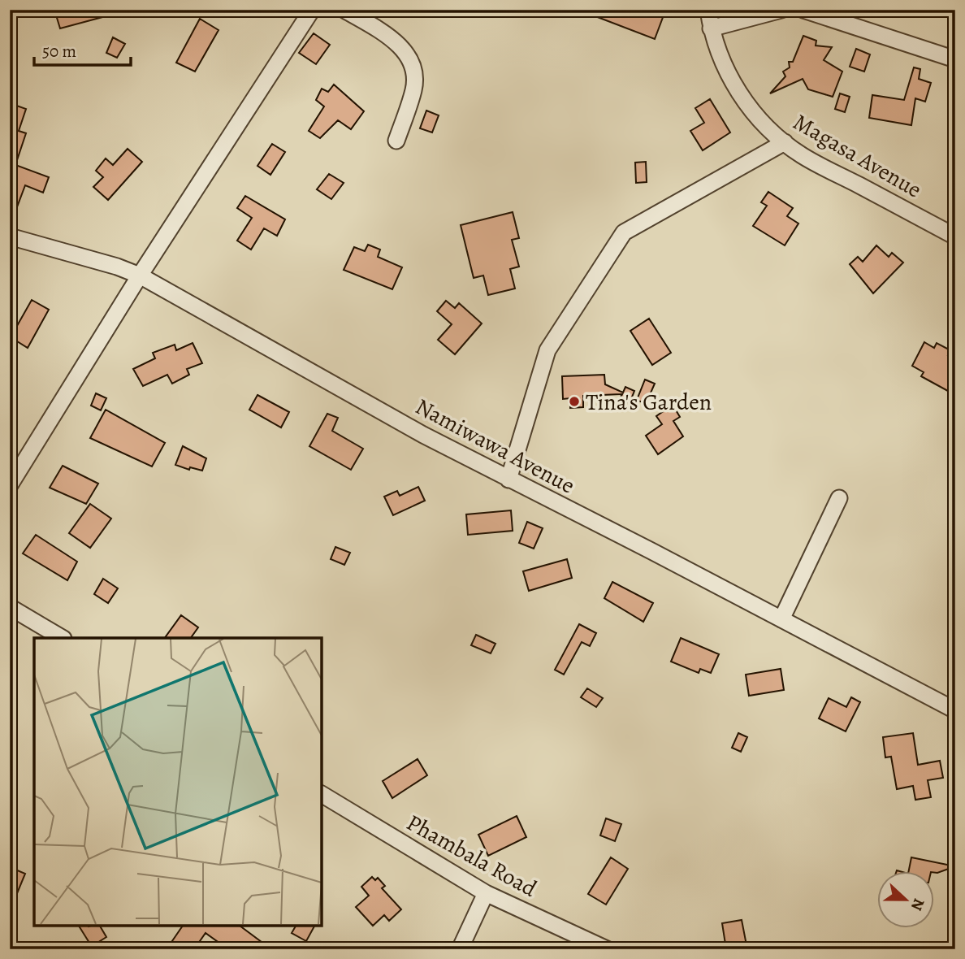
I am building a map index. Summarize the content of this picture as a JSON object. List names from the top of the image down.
{
  "streets": {
    "street": ["Magasa Avenue", "Namiwawa Avenue", "Phambala Road"]
  },
  "places": ["Tina's Garden"],
  "scale_bar": "50 m",
  "north": "right"
}
